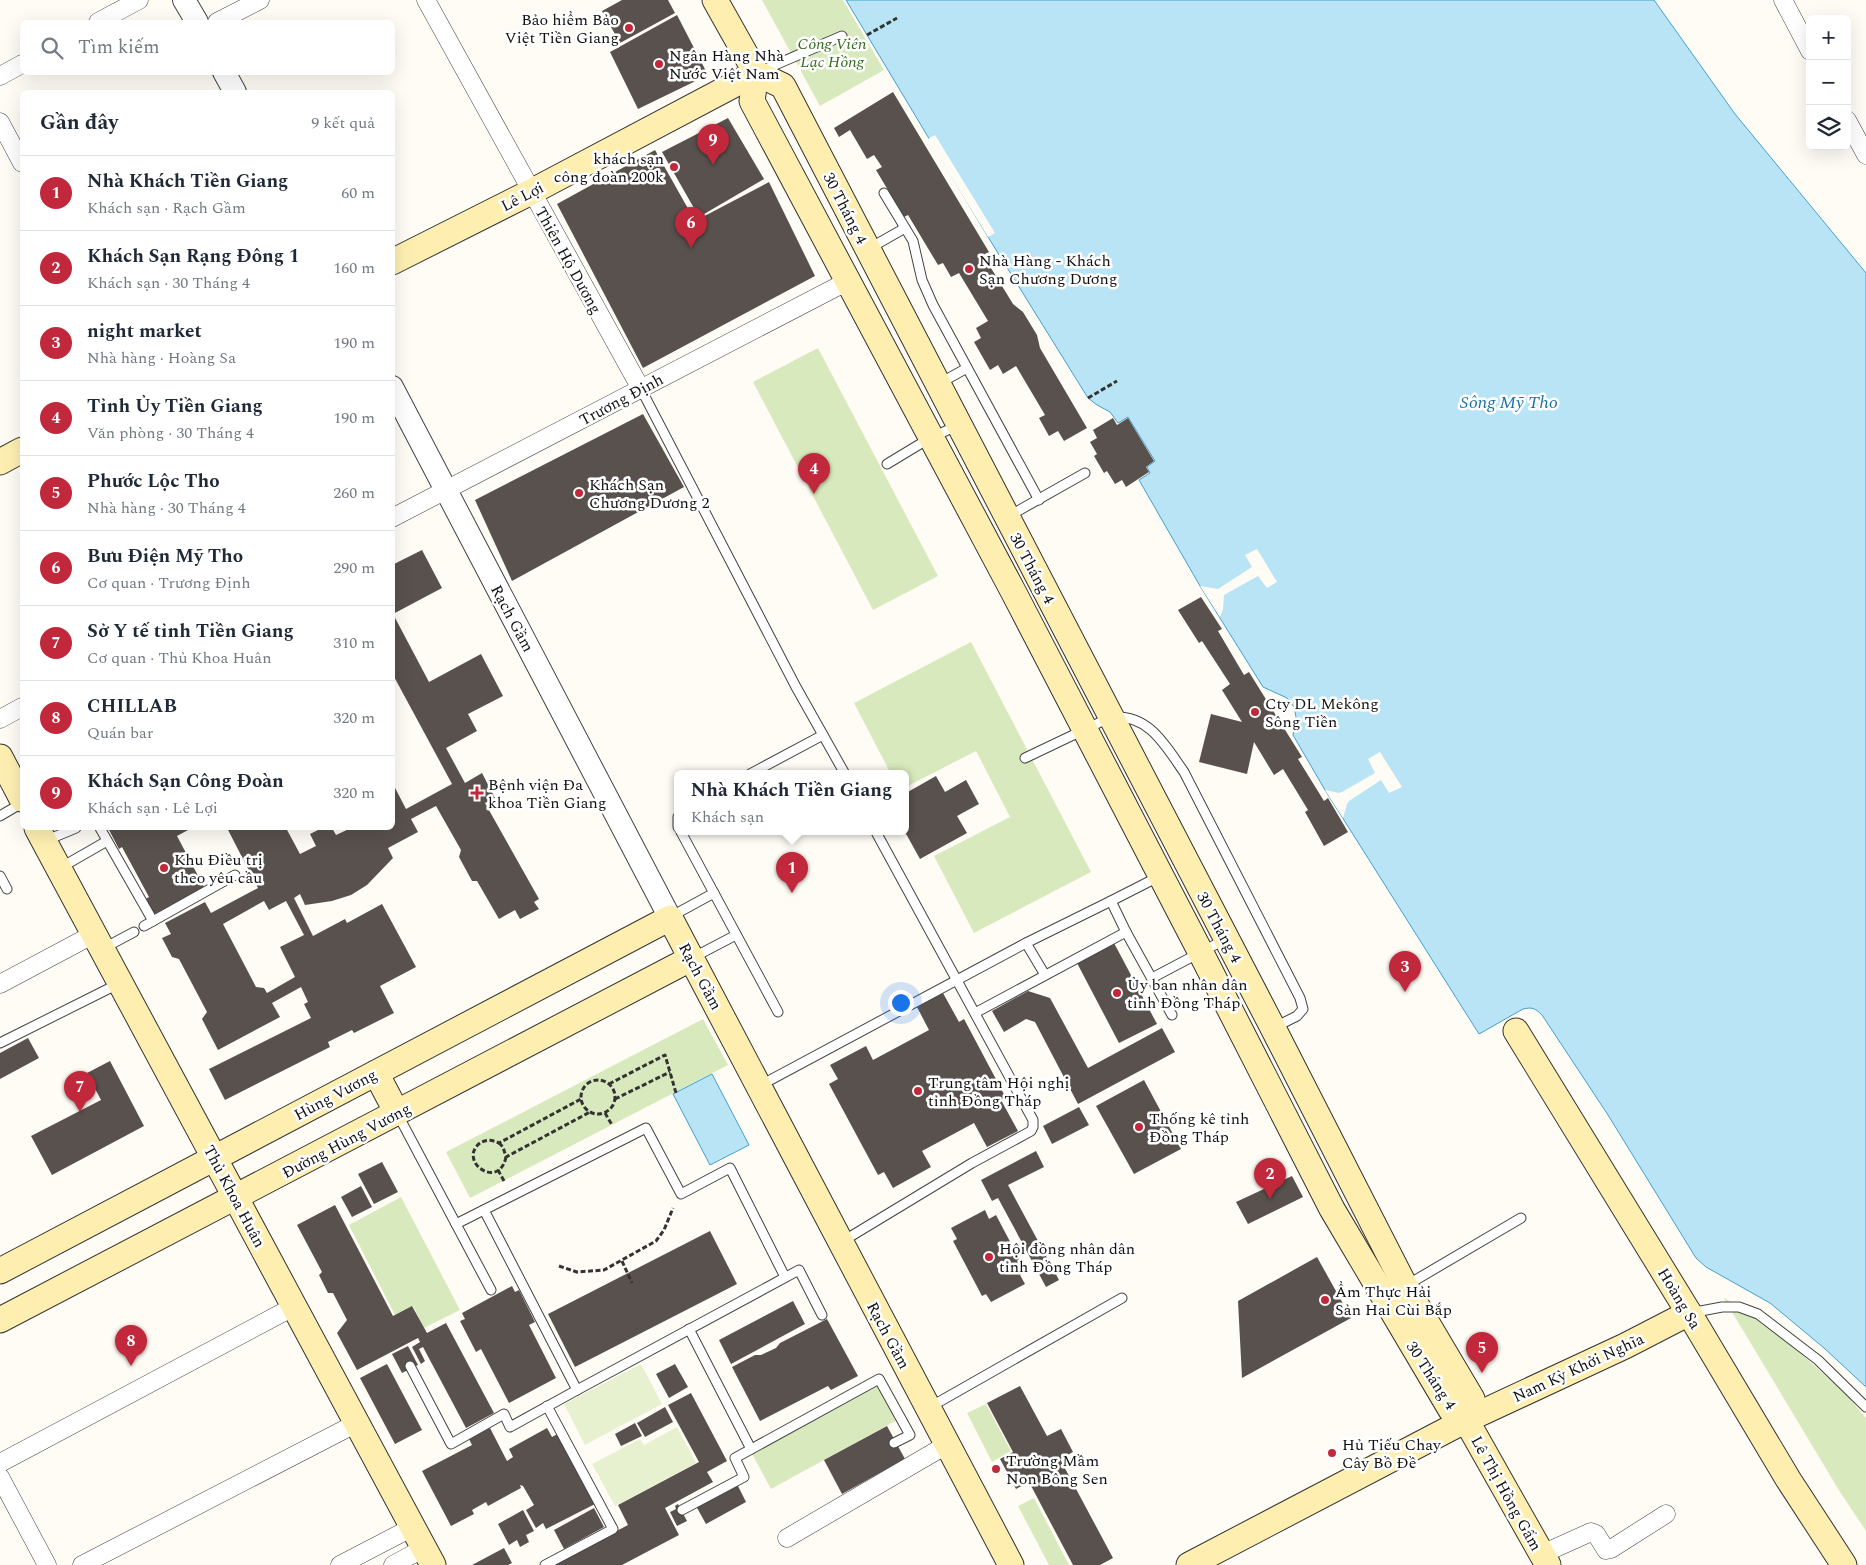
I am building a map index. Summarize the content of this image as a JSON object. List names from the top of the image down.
{
  "streets": {
    "main road": [
      "Lê Lợi",
      "30 Tháng 4",
      "Rạch Gầm",
      "Hùng Vương",
      "Đường Hùng Vương",
      "Thủ Khoa Huân",
      "Hoàng Sa",
      "Nam Kỳ Khởi Nghĩa",
      "Lê Thị Hồng Gấm"
    ],
    "street": ["Thiên Hộ Dương", "Trương Định"]
  },
  "crossings": [
    ["Lê Lợi", "30 Tháng 4"],
    ["Lê Lợi", "Thiên Hộ Dương"],
    ["30 Tháng 4", "Trương Định"],
    ["30 Tháng 4", "Nam Kỳ Khởi Nghĩa"],
    ["30 Tháng 4", "Lê Thị Hồng Gấm"],
    ["Thiên Hộ Dương", "Trương Định"],
    ["Trương Định", "Rạch Gầm"],
    ["Rạch Gầm", "Hùng Vương"],
    ["Rạch Gầm", "Đường Hùng Vương"],
    ["Hùng Vương", "Thủ Khoa Huân"],
    ["Đường Hùng Vương", "Thủ Khoa Huân"],
    ["Hoàng Sa", "Nam Kỳ Khởi Nghĩa"],
    ["Nam Kỳ Khởi Nghĩa", "Lê Thị Hồng Gấm"]
  ],
  "water": ["Sông Mỹ Tho"],
  "parks": ["Công Viên Lạc Hồng"],
  "places": {
    "other": [
      "Bảo hiểm Bảo Việt Tiền Giang",
      "Ngân Hàng Nhà Nước Việt Nam",
      "khách sạn công đoàn 200k",
      "Nhà Hàng - Khách Sạn Chương Dương",
      "Khách Sạn Chương Dương 2",
      "Cty DL Mekông Sông Tiền",
      "Khu Điều trị theo yêu cầu",
      "Ủy ban nhân dân tỉnh Đồng Tháp",
      "Trung tâm Hội nghị tỉnh Đồng Tháp",
      "Thống kê tỉnh Đồng Tháp",
      "Hội đồng nhân dân tỉnh Đồng Tháp",
      "Ẩm Thực Hải Sản Hai Cùi Bắp",
      "Hủ Tiếu Chay Cây Bồ Đề",
      "Trường Mầm Non Bông Sen"
    ],
    "health": ["Bệnh viện Đa khoa Tiền Giang"]
  },
  "page": {
    "map_buttons": ["+", "−"],
    "search": "Tìm kiếm",
    "heading": ["Gần đây", "9 kết quả"],
    "pins": [
      "9",
      "6",
      "4",
      "1",
      "3",
      "7",
      "2",
      "8",
      "5"
    ],
    "list": [
      {
        "mark": "1",
        "name": "Nhà Khách Tiền Giang",
        "note": "Khách sạn · Rạch Gầm",
        "value": "60 m"
      },
      {
        "mark": "2",
        "name": "Khách Sạn Rạng Đông 1",
        "note": "Khách sạn · 30 Tháng 4",
        "value": "160 m"
      },
      {
        "mark": "3",
        "name": "night market",
        "note": "Nhà hàng · Hoàng Sa",
        "value": "190 m"
      },
      {
        "mark": "4",
        "name": "Tỉnh Ủy Tiền Giang",
        "note": "Văn phòng · 30 Tháng 4",
        "value": "190 m"
      },
      {
        "mark": "5",
        "name": "Phước Lộc Tho",
        "note": "Nhà hàng · 30 Tháng 4",
        "value": "260 m"
      },
      {
        "mark": "6",
        "name": "Bưu Điện Mỹ Tho",
        "note": "Cơ quan · Trương Định",
        "value": "290 m"
      },
      {
        "mark": "7",
        "name": "Sở Y tế tỉnh Tiền Giang",
        "note": "Cơ quan · Thủ Khoa Huân",
        "value": "310 m"
      },
      {
        "mark": "8",
        "name": "CHILLAB",
        "note": "Quán bar",
        "value": "320 m"
      },
      {
        "mark": "9",
        "name": "Khách Sạn Công Đoàn",
        "note": "Khách sạn · Lê Lợi",
        "value": "320 m"
      }
    ],
    "popup": ["Nhà Khách Tiền Giang", "Khách sạn"]
  }
}
